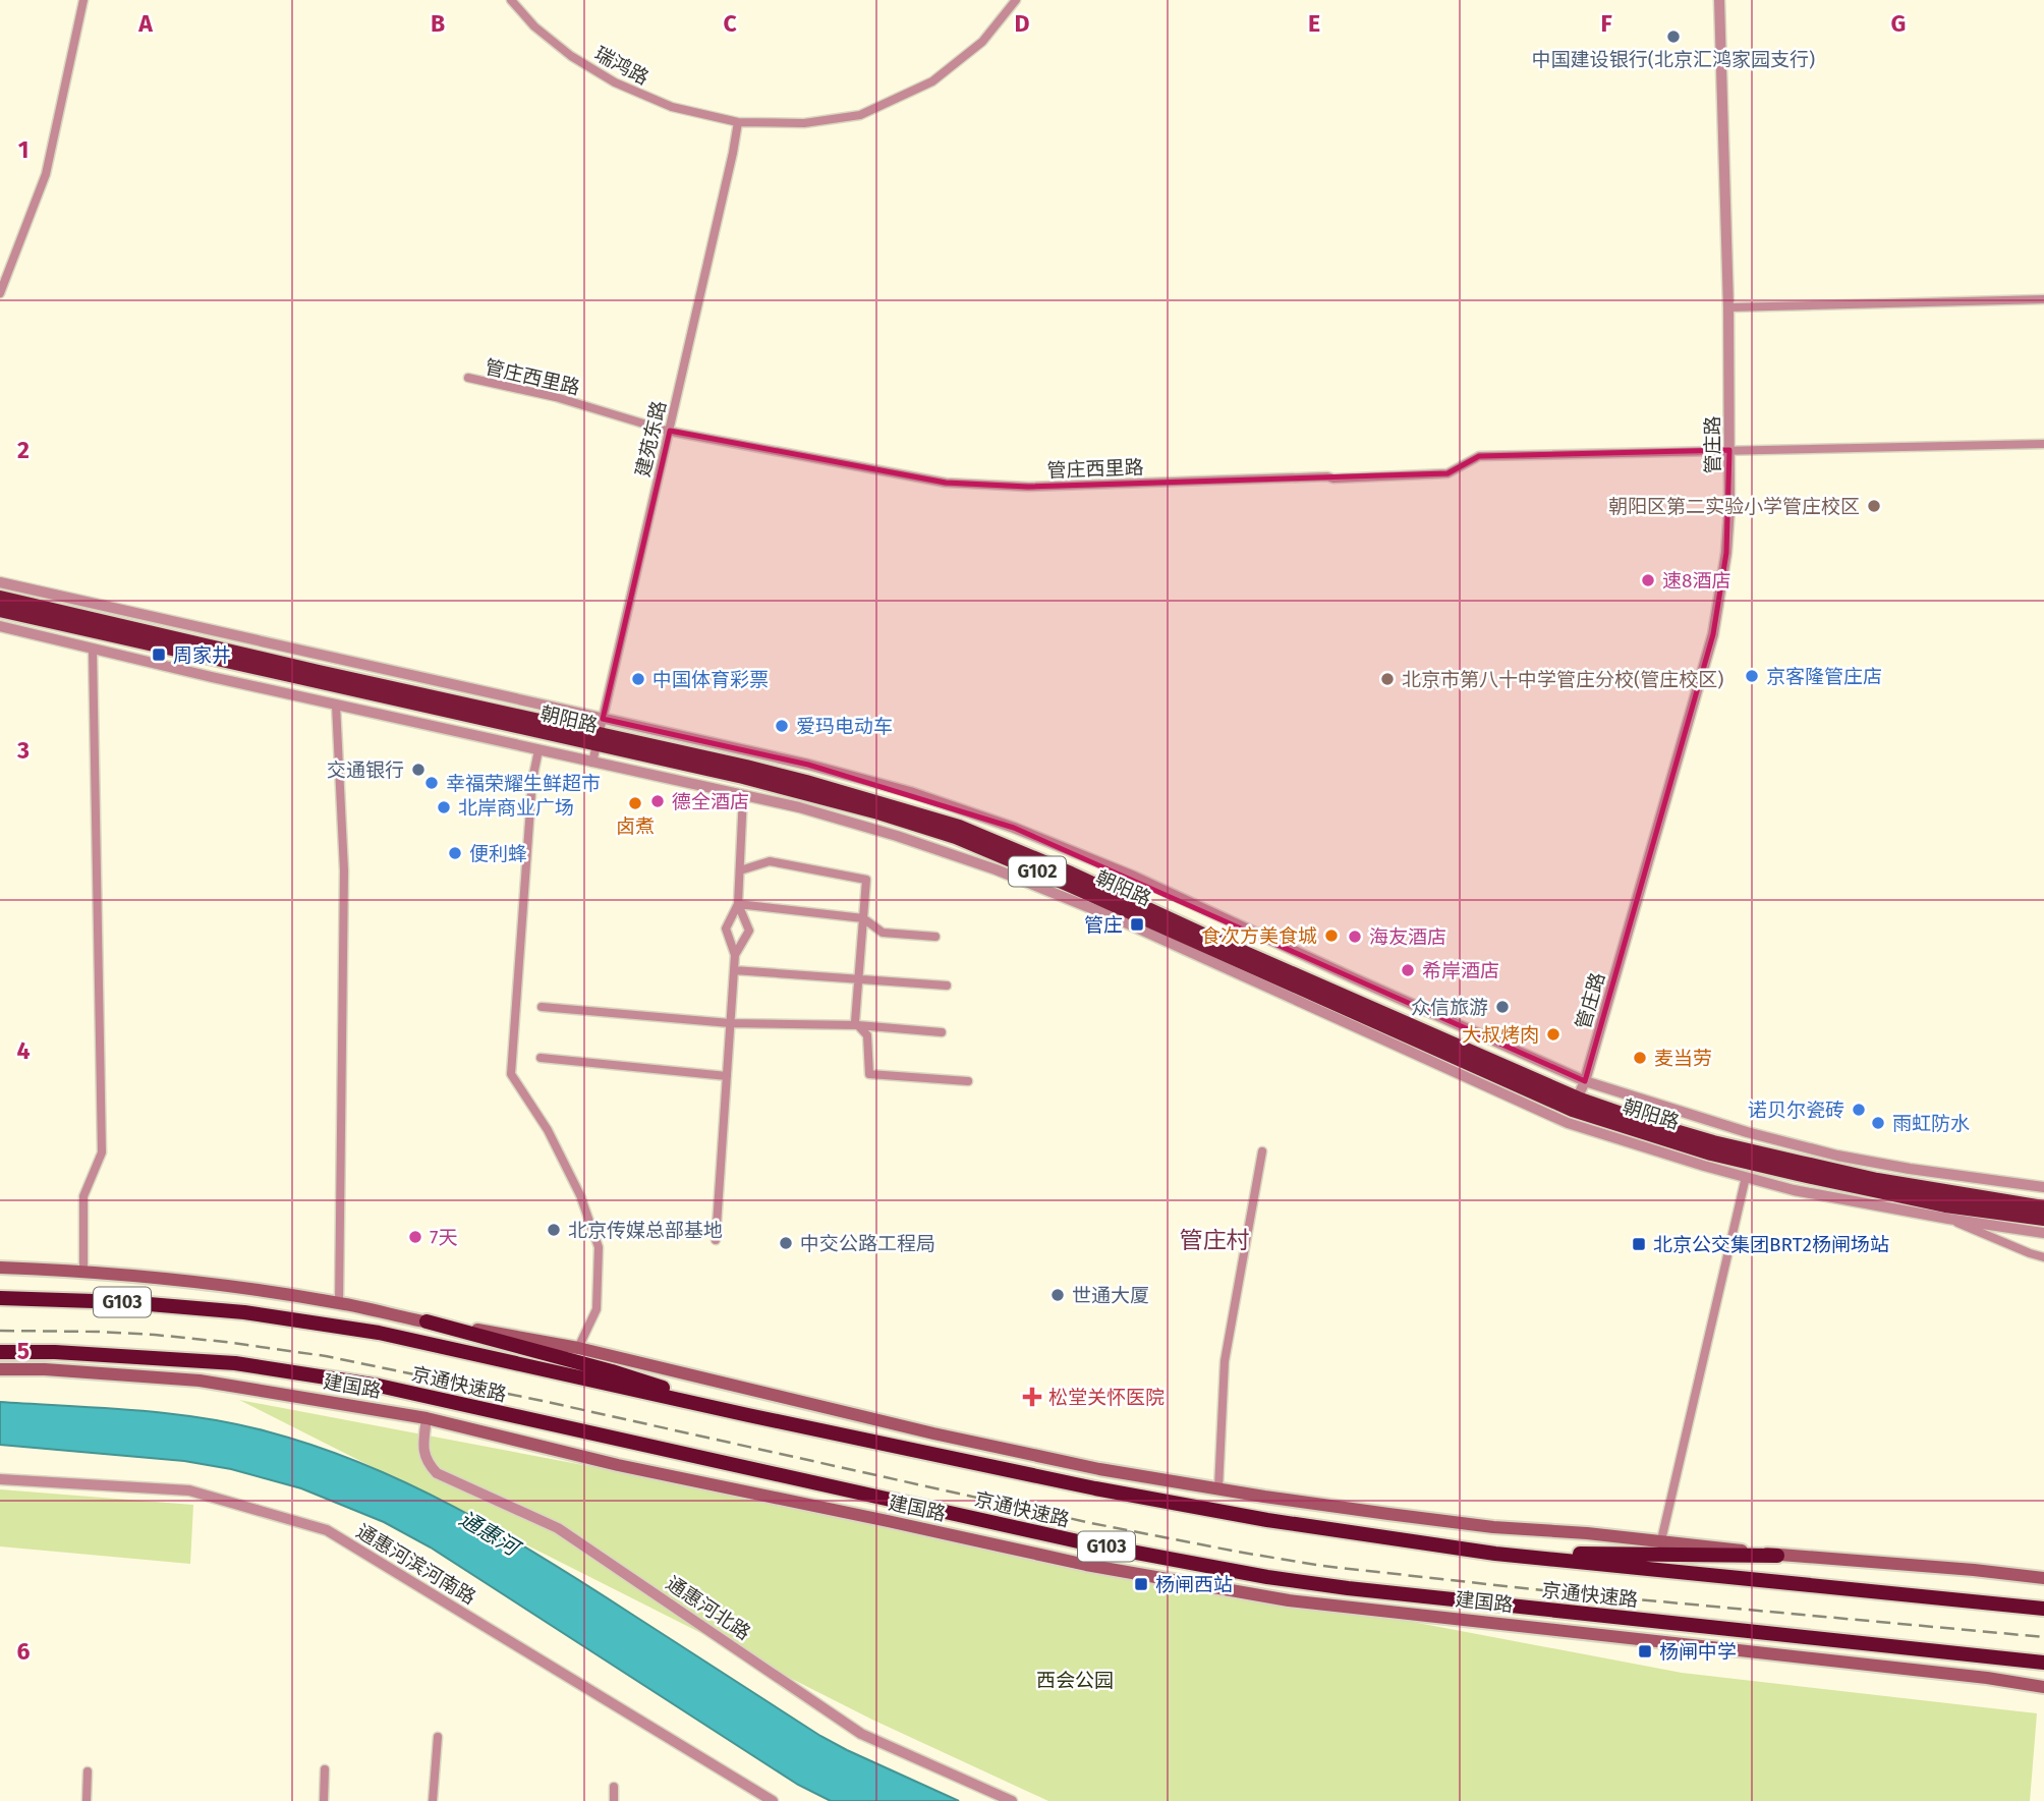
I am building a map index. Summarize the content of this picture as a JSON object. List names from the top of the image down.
{
  "streets": {
    "highway": [
      "朝阳路",
      "G102",
      "G103",
      "京通快速路"
    ],
    "main road": ["建国路"],
    "street": [
      "瑞鸿路",
      "管庄西里路",
      "建苑东路",
      "管庄路",
      "通惠河滨河南路",
      "通惠河北路"
    ]
  },
  "crossings": [
    ["瑞鸿路", "建苑东路"],
    ["管庄西里路", "建苑东路"],
    ["管庄西里路", "管庄路"],
    ["建苑东路", "朝阳路"],
    ["管庄路", "朝阳路"],
    ["建国路", "通惠河北路"]
  ],
  "districts": ["管庄村"],
  "water": ["通惠河"],
  "parks": ["西会公园"],
  "places": {
    "other": [
      "中国建设银行(北京汇鸿家园支行)",
      "朝阳区第二实验小学管庄校区",
      "速8酒店",
      "京客隆管庄店",
      "中国体育彩票",
      "北京市第八十中学管庄分校(管庄校区)",
      "爱玛电动车",
      "交通银行",
      "幸福荣耀生鲜超市",
      "德全酒店",
      "卤煮",
      "北岸商业广场",
      "便利蜂",
      "食次方美食城",
      "海友酒店",
      "希岸酒店",
      "众信旅游",
      "大叔烤肉",
      "麦当劳",
      "诺贝尔瓷砖",
      "雨虹防水",
      "北京传媒总部基地",
      "7天",
      "中交公路工程局",
      "世通大厦"
    ],
    "transit": [
      "周家井",
      "管庄",
      "北京公交集团BRT2杨闸场站",
      "杨闸西站",
      "杨闸中学"
    ],
    "health": ["松堂关怀医院"]
  },
  "grid": {
    "columns": [
      "A",
      "B",
      "C",
      "D",
      "E",
      "F",
      "G"
    ],
    "rows": [
      "1",
      "2",
      "3",
      "4",
      "5",
      "6"
    ]
  }
}
